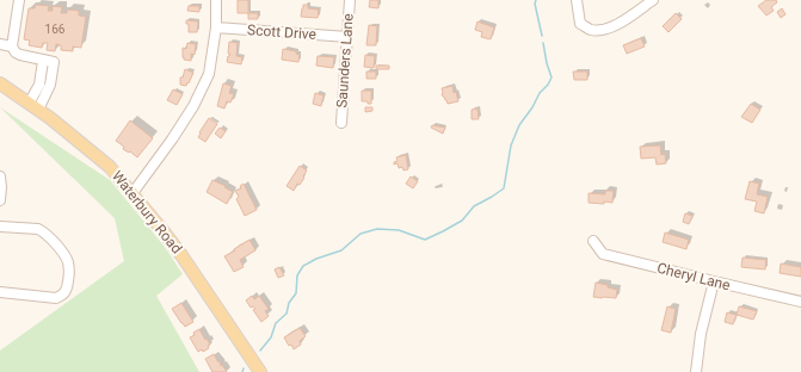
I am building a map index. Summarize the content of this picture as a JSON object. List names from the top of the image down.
{
  "streets": {
    "main road": ["Waterbury Road"],
    "street": ["Scott Drive", "Saunders Lane", "Cheryl Lane"]
  },
  "crossings": [
    ["Scott Drive", "Saunders Lane"]
  ],
  "house_numbers": ["166"]
}
